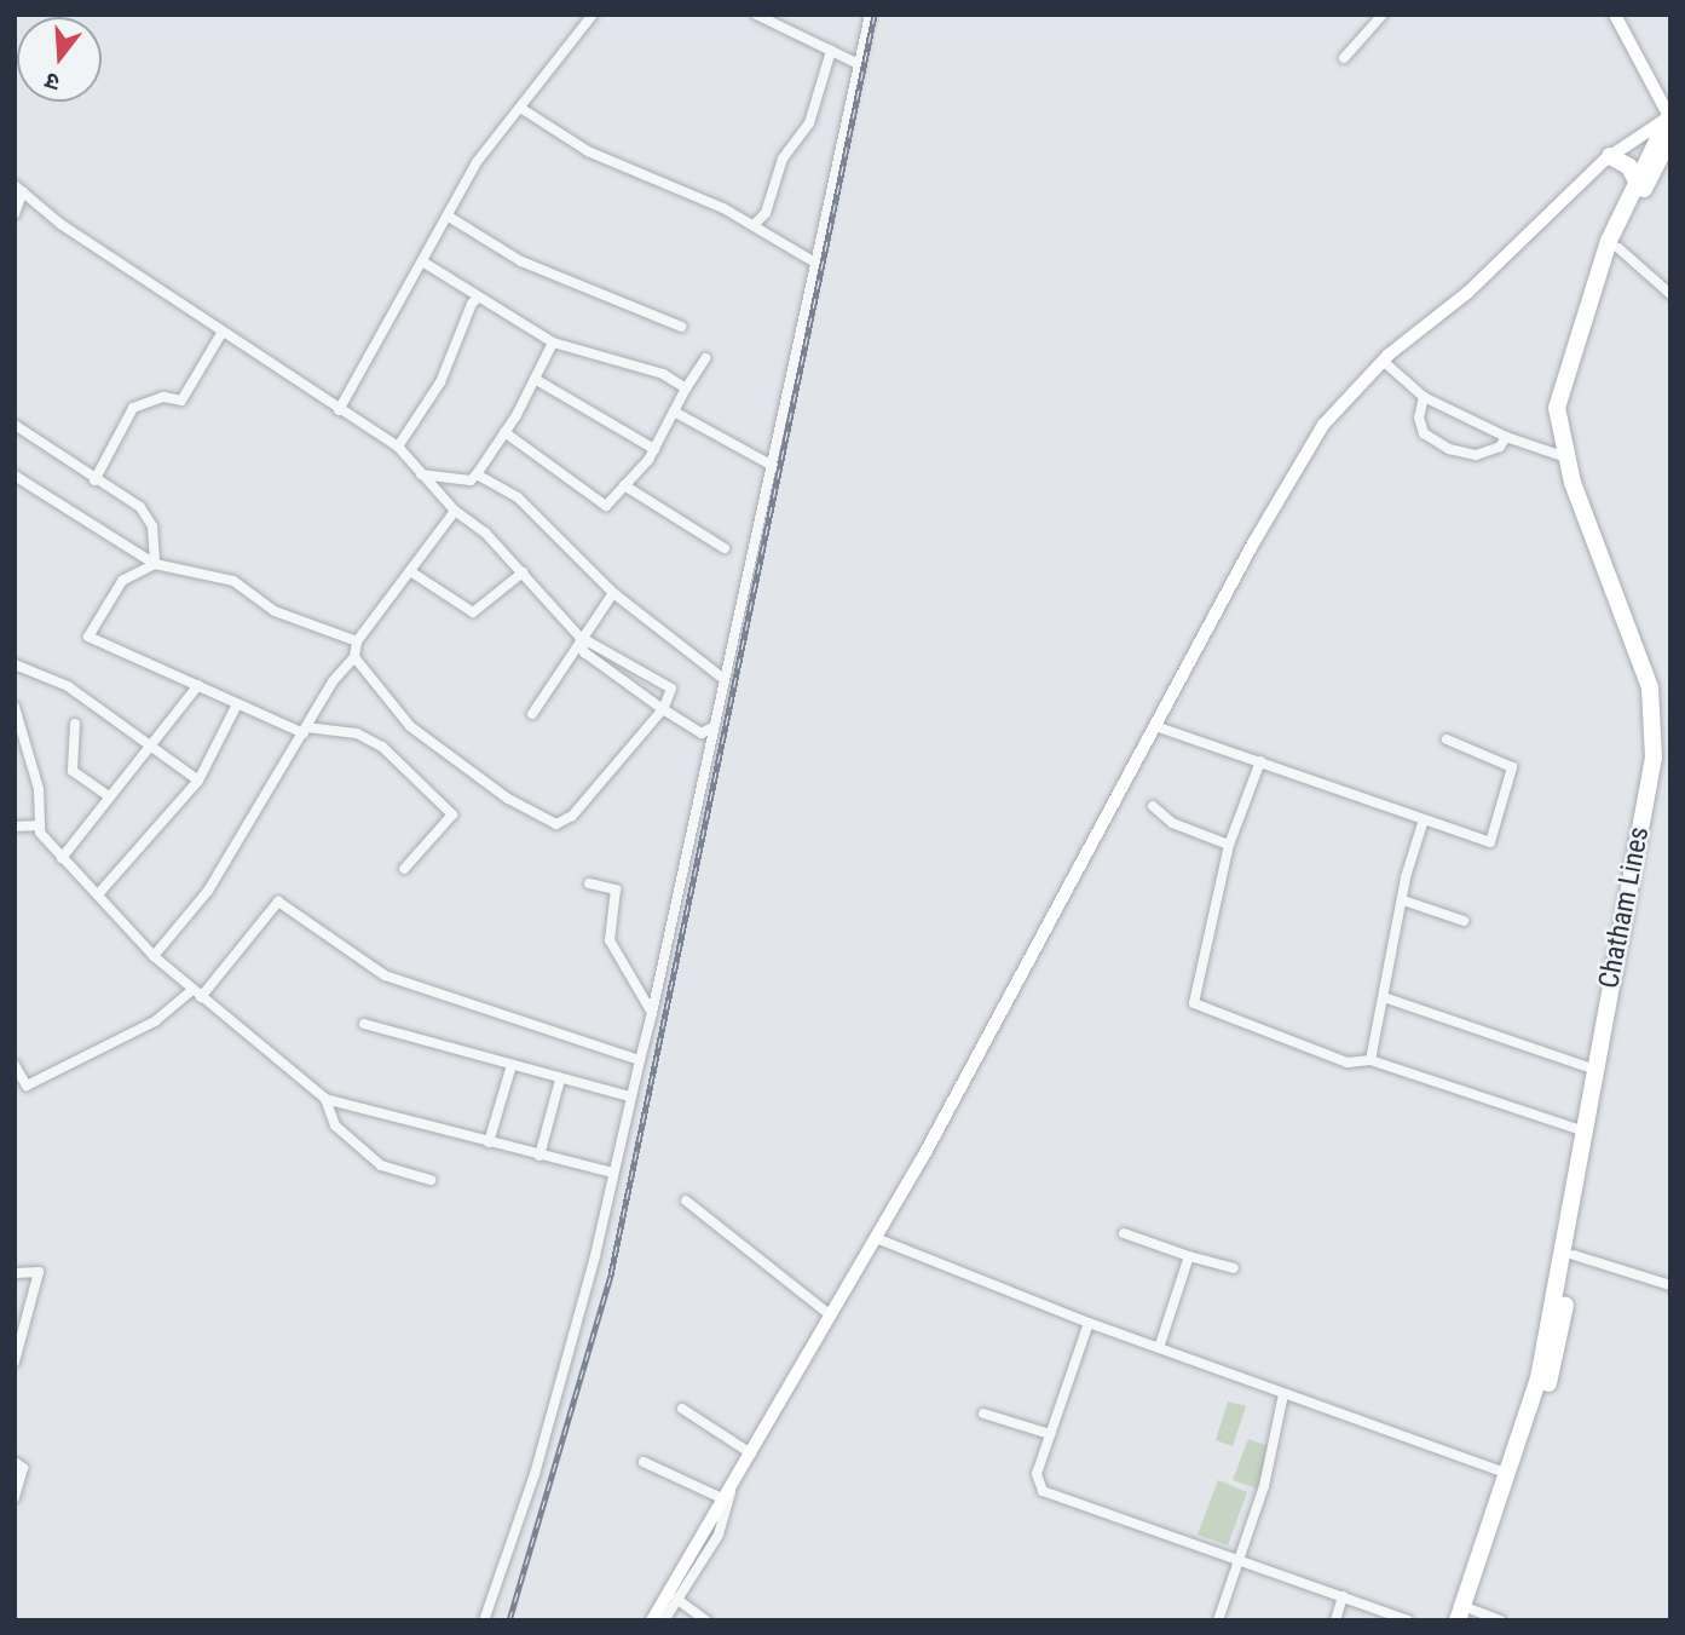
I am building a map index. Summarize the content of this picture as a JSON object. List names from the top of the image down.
{
  "streets": {
    "highway": ["Chatham Lines"]
  },
  "north": "bottom"
}
